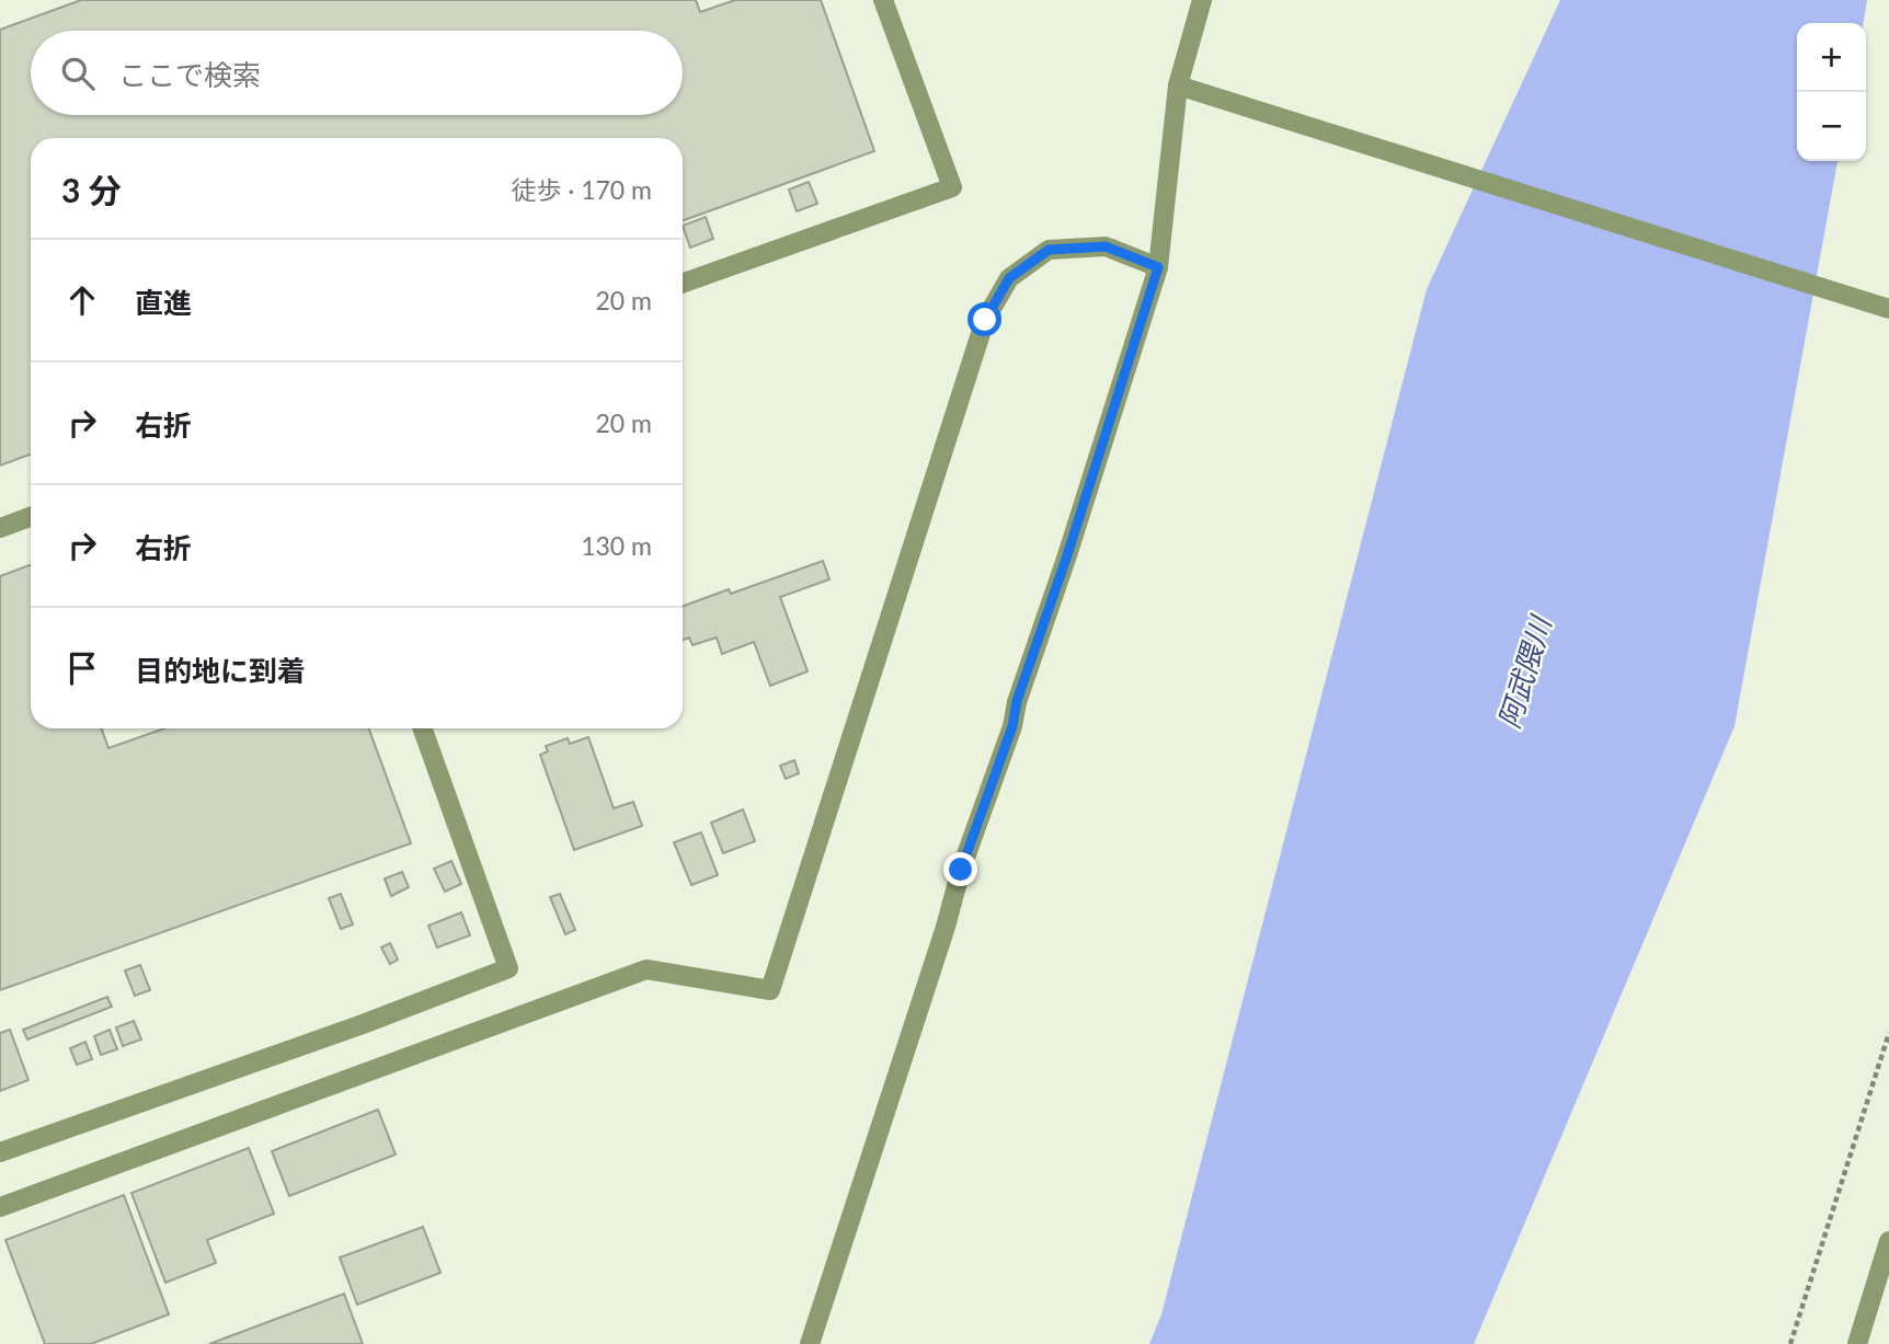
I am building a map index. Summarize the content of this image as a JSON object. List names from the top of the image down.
{
  "water": ["阿武隈川"],
  "page": {
    "map_buttons": ["+", "−"],
    "search": "ここで検索",
    "heading": ["3 分", "徒歩 · 170 m"],
    "list": [
      ["直進", "20 m"],
      ["右折", "20 m"],
      ["右折", "130 m"],
      "目的地に到着"
    ]
  }
}
